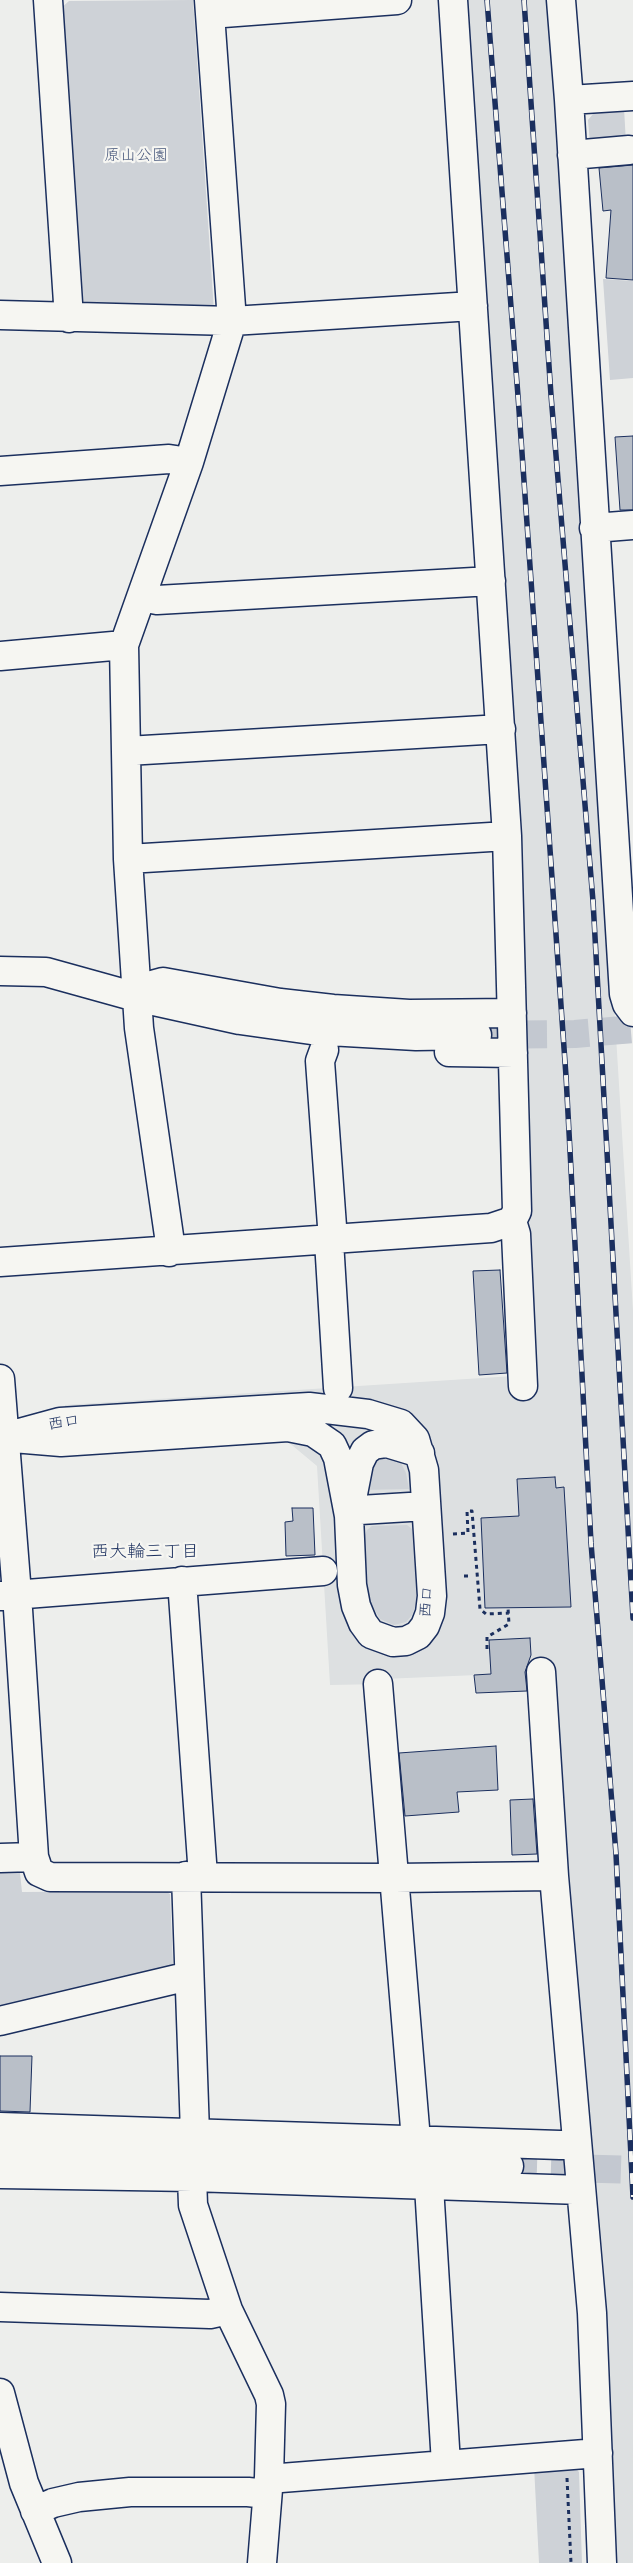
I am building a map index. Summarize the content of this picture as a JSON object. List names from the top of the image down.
{
  "streets": {
    "street": ["西口"]
  },
  "districts": ["西大輪三丁目"],
  "parks": ["原山公園"]
}
